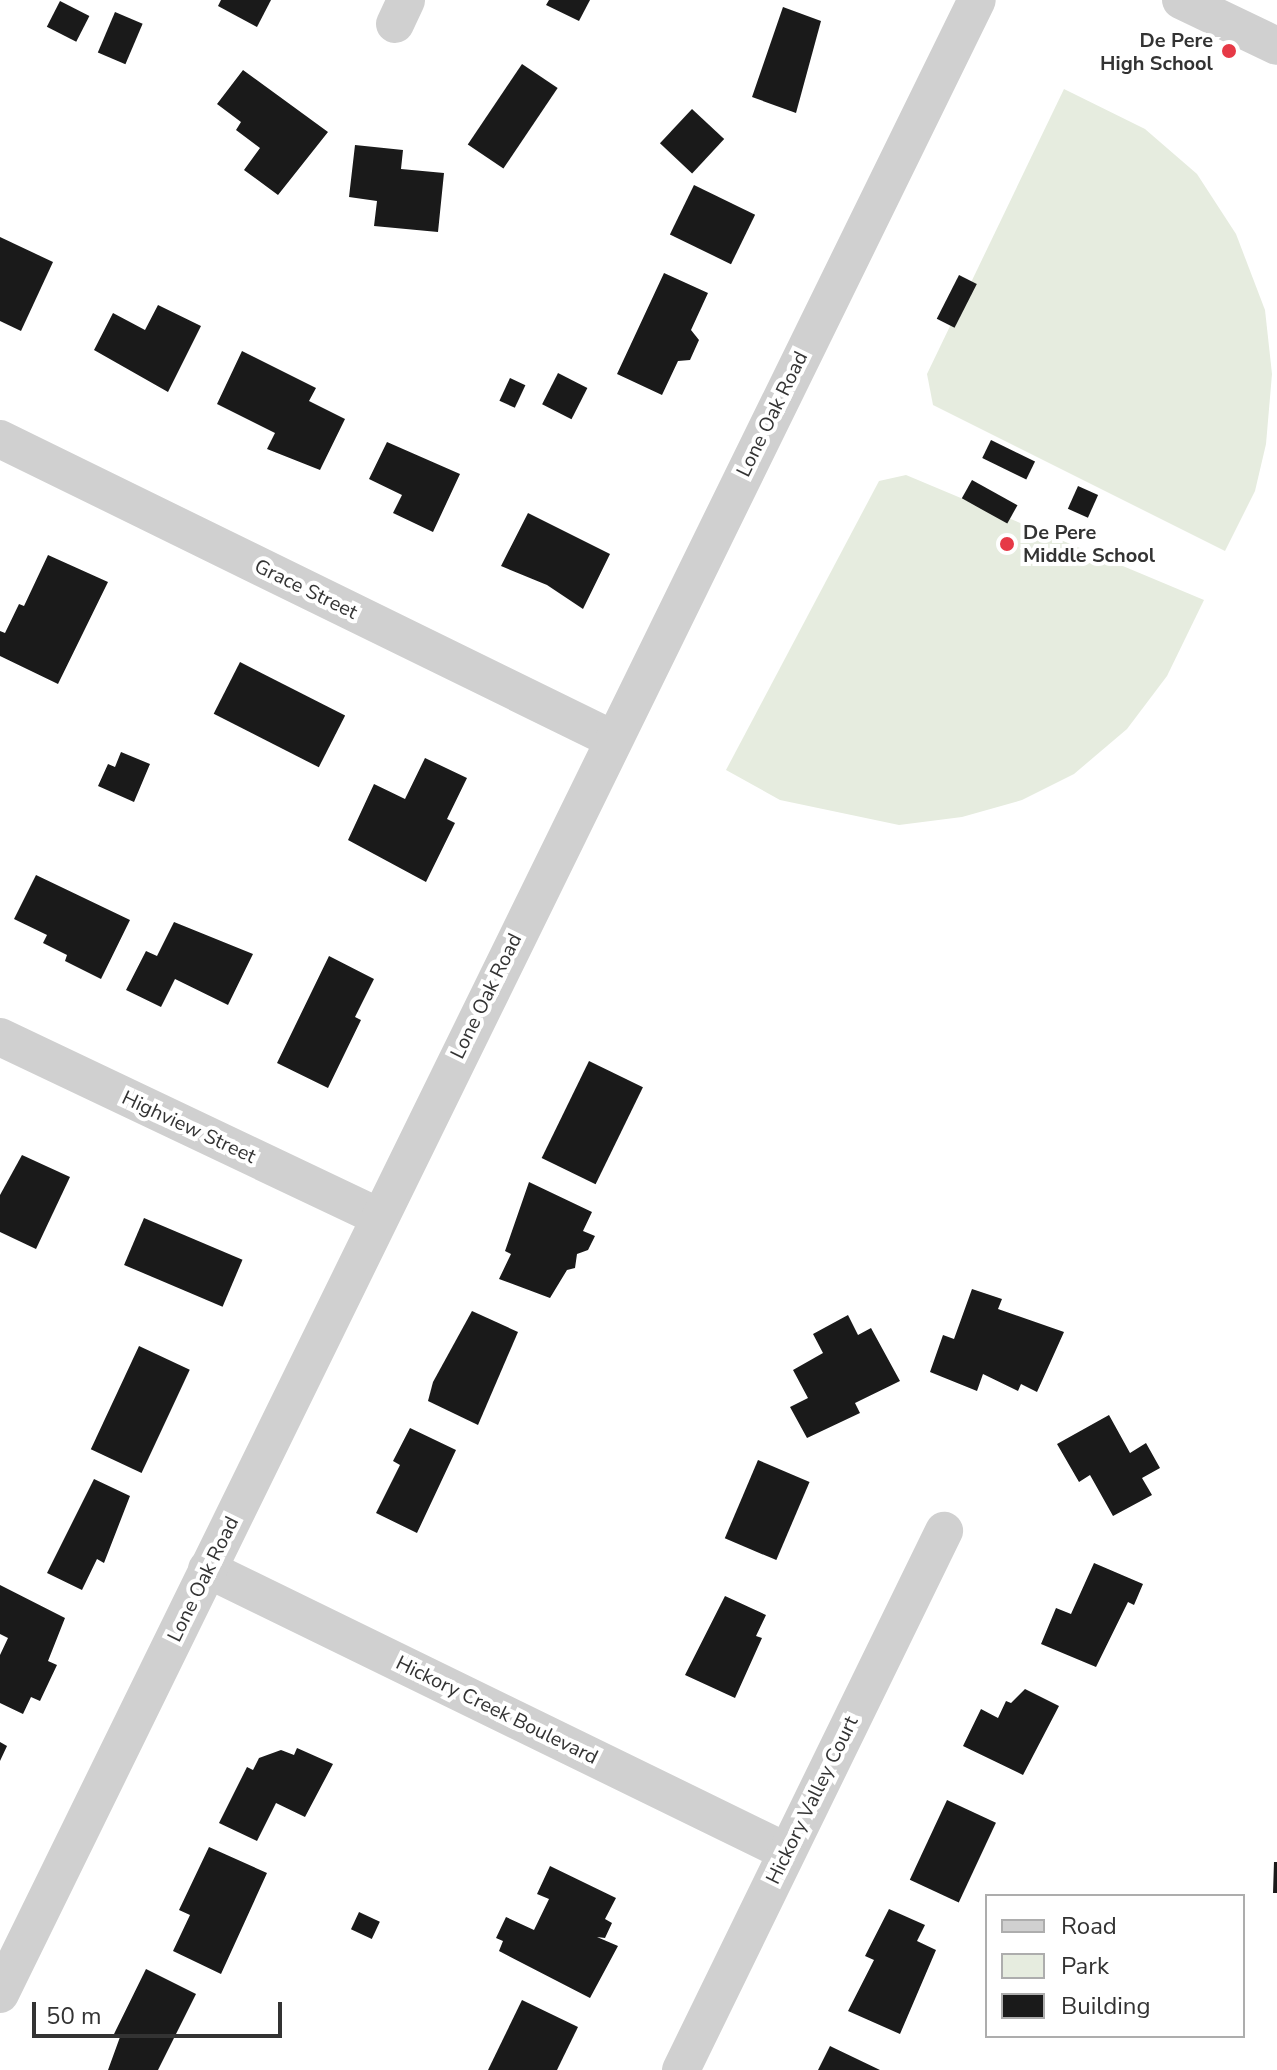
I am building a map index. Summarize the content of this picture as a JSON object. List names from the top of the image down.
{
  "streets": {
    "street": [
      "Lone Oak Road",
      "Grace Street",
      "Highview Street",
      "Hickory Creek Boulevard",
      "Hickory Valley Court"
    ]
  },
  "crossings": [
    ["Lone Oak Road", "Grace Street"],
    ["Lone Oak Road", "Highview Street"],
    ["Lone Oak Road", "Hickory Creek Boulevard"],
    ["Hickory Creek Boulevard", "Hickory Valley Court"]
  ],
  "places": ["De Pere High School", "De Pere Middle School"],
  "legend": ["Road", "Park", "Building"],
  "scale_bar": "50 m"
}
